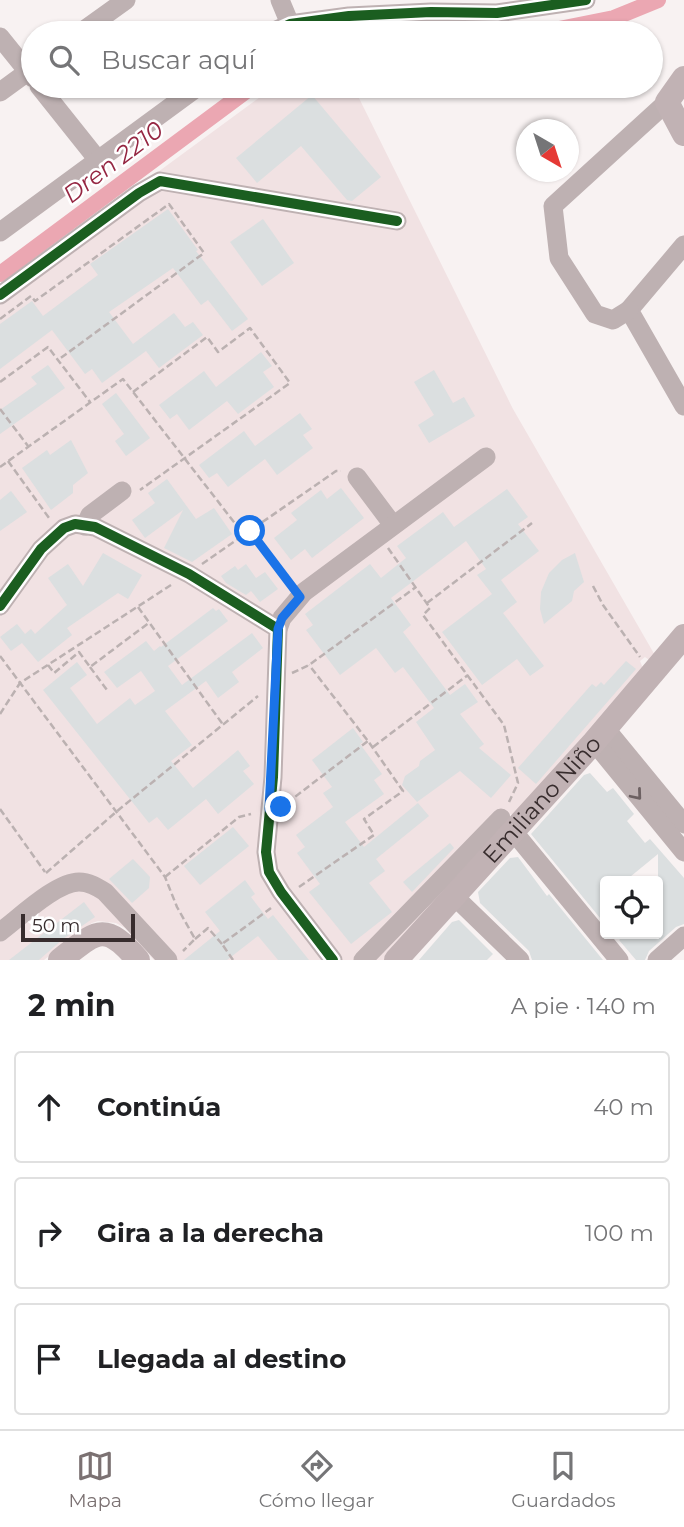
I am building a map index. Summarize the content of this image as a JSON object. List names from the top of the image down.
{
  "streets": {
    "main road": ["Emiliano Niño"]
  },
  "water": ["Dren 2210"],
  "scale_bar": "50 m",
  "north": "bottom right",
  "page": {
    "search": "Buscar aquí",
    "scale": "50 m",
    "heading": ["2 min", "A pie · 140 m"],
    "list": [
      ["Continúa", "40 m"],
      ["Gira a la derecha", "100 m"],
      "Llegada al destino"
    ],
    "nav": ["Mapa", "Cómo llegar", "Guardados"]
  }
}
